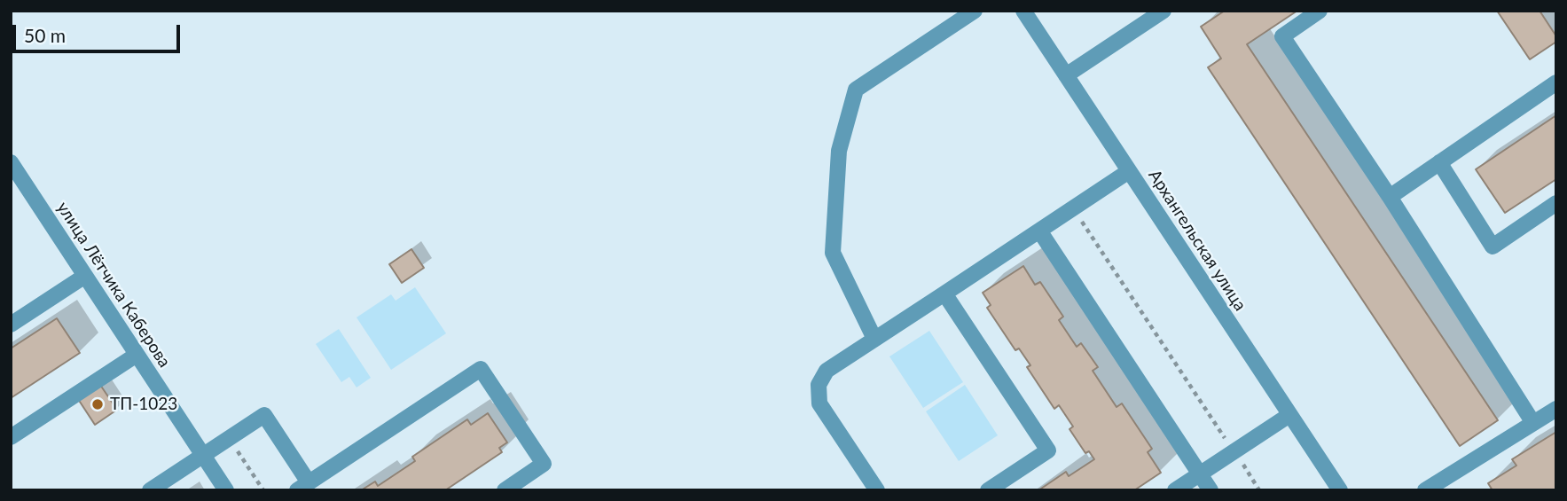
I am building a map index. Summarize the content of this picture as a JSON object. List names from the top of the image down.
{
  "streets": {
    "street": ["Архангельская улица", "улица Лётчика Каберова"]
  },
  "places": ["ТП-1023"],
  "scale_bar": "50 m"
}
